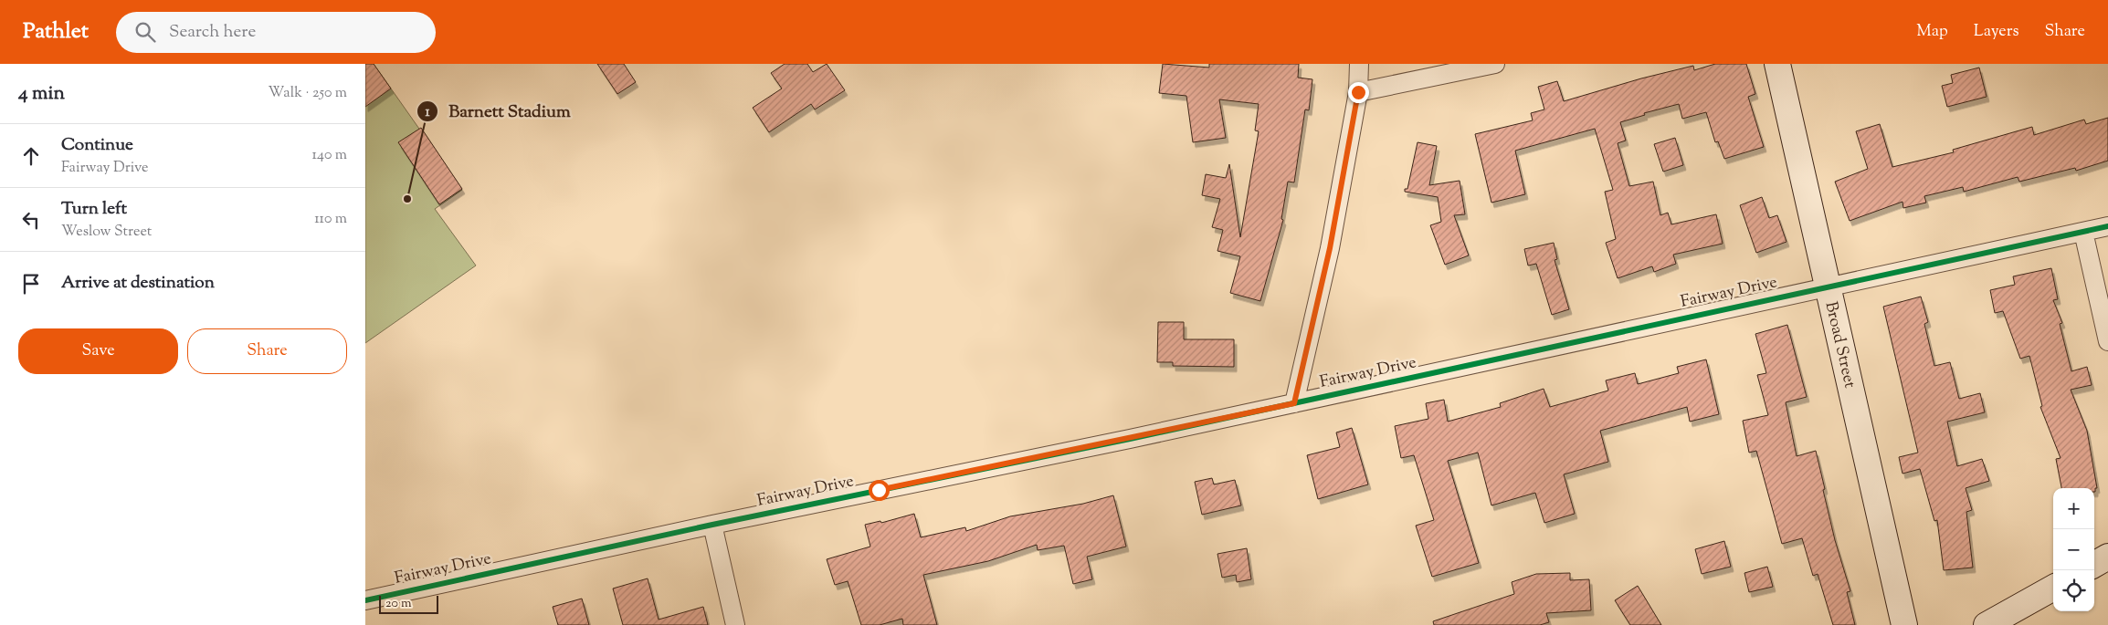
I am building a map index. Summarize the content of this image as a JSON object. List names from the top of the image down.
{
  "streets": {
    "street": ["Fairway Drive", "Broad Street"]
  },
  "crossings": [
    ["Fairway Drive", "Broad Street"]
  ],
  "places": ["Barnett Stadium"],
  "scale_bar": "20 m",
  "page": {
    "header": "Pathlet",
    "search": "Search here",
    "nav": ["Map", "Layers", "Share"],
    "heading": ["4 min", "Walk · 250 m"],
    "list": [
      ["Continue", "Fairway Drive", "140 m"],
      ["Turn left", "Weslow Street", "110 m"],
      "Arrive at destination"
    ],
    "buttons": ["Save", "Share"],
    "map_buttons": ["+", "−"],
    "scale": "20 m"
  }
}
